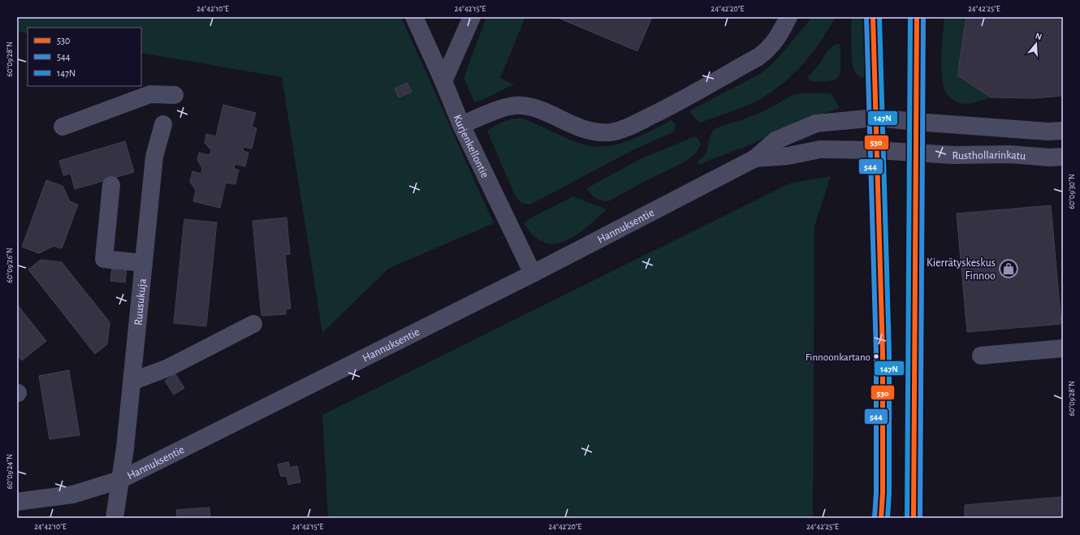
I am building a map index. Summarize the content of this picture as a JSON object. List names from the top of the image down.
{
  "streets": {
    "street": [
      "Kurjenkellontie",
      "Rusthollarinkatu",
      "Hannuksentie",
      "Ruusukuja"
    ]
  },
  "crossings": [
    ["Kurjenkellontie", "Hannuksentie"],
    ["Rusthollarinkatu", "Hannuksentie"],
    ["Hannuksentie", "Ruusukuja"]
  ],
  "places": {
    "shop": ["Kierrätyskeskus Finnoo"],
    "other": ["Finnoonkartano"]
  },
  "lines": ["transit line 530", "transit line 544", "transit line 147N"],
  "legend": ["530", "544", "147N"],
  "north": "top",
  "coordinates": [
    "24°42'10\"E",
    "24°42'15\"E",
    "24°42'20\"E",
    "24°42'25\"E",
    "60°09'28\"N",
    "60°09'30\"N",
    "60°09'26\"N",
    "60°09'24\"N"
  ]
}
